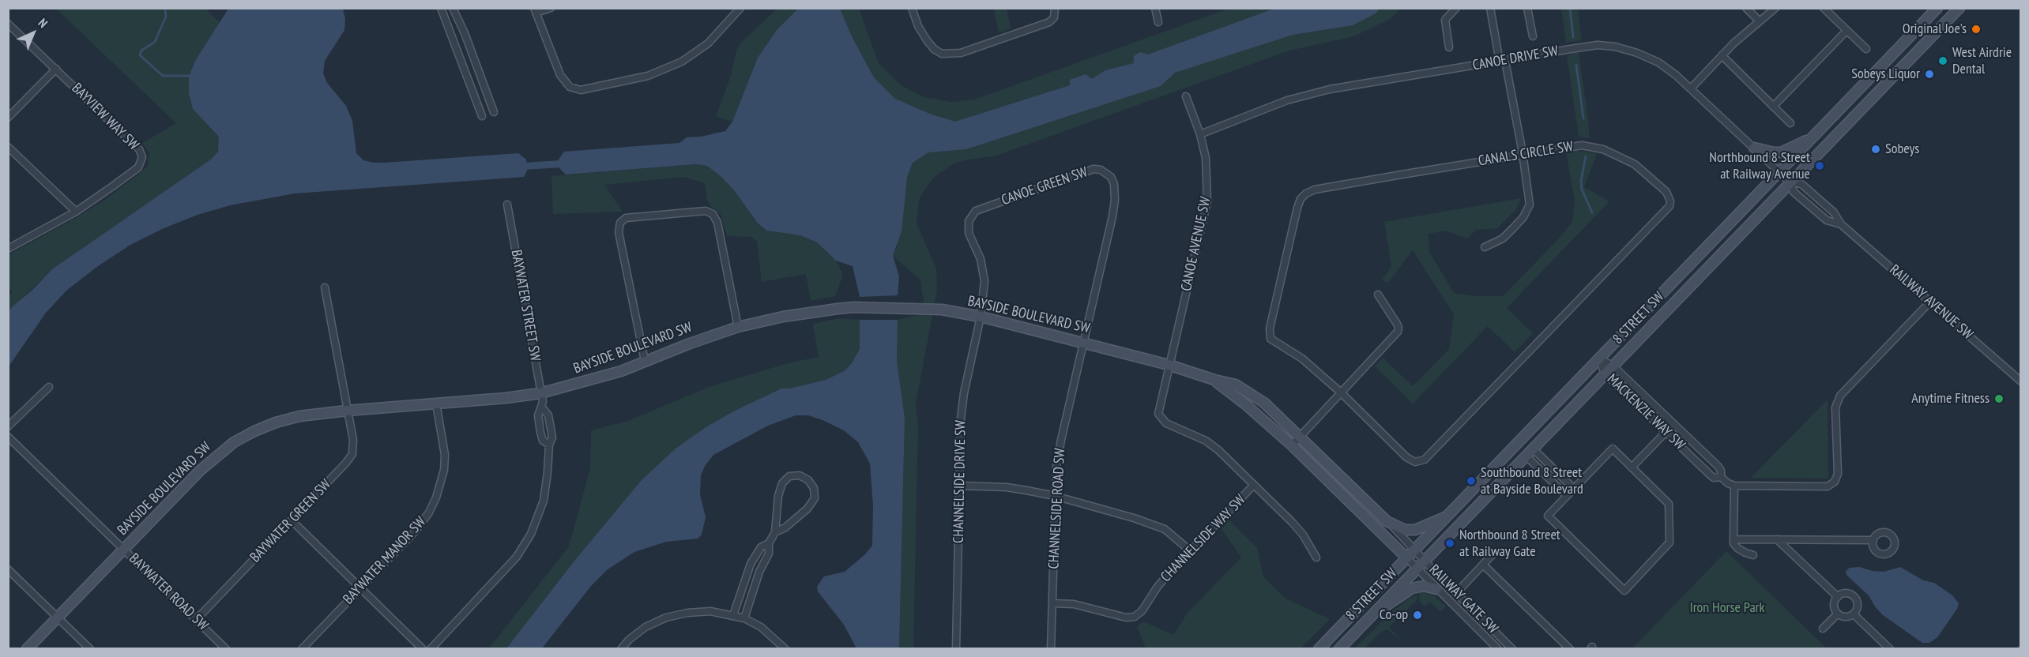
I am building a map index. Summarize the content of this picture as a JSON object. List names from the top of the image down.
{
  "streets": {
    "main road": ["BAYSIDE BOULEVARD SW", "8 STREET SW"],
    "street": [
      "CANOE DRIVE SW",
      "BAYVIEW WAY SW",
      "CANALS CIRCLE SW",
      "CANOE GREEN SW",
      "CANOE AVENUE SW",
      "RAILWAY AVENUE SW",
      "BAYWATER STREET SW",
      "MACKENZIE WAY SW",
      "CHANNELSIDE DRIVE SW",
      "CHANNELSIDE ROAD SW",
      "BAYWATER GREEN SW",
      "CHANNELSIDE WAY SW",
      "BAYWATER MANOR SW",
      "BAYWATER ROAD SW",
      "RAILWAY GATE SW"
    ]
  },
  "crossings": [
    ["CANOE DRIVE SW", "CANOE AVENUE SW"],
    ["CANOE DRIVE SW", "RAILWAY AVENUE SW"],
    ["CANOE DRIVE SW", "8 STREET SW"],
    ["CANOE GREEN SW", "BAYSIDE BOULEVARD SW"],
    ["CANOE GREEN SW", "CHANNELSIDE DRIVE SW"],
    ["CANOE GREEN SW", "CHANNELSIDE ROAD SW"],
    ["CANOE AVENUE SW", "BAYSIDE BOULEVARD SW"],
    ["CANOE AVENUE SW", "CHANNELSIDE WAY SW"],
    ["RAILWAY AVENUE SW", "8 STREET SW"],
    ["BAYWATER STREET SW", "BAYSIDE BOULEVARD SW"],
    ["BAYSIDE BOULEVARD SW", "8 STREET SW"],
    ["BAYSIDE BOULEVARD SW", "CHANNELSIDE DRIVE SW"],
    ["BAYSIDE BOULEVARD SW", "CHANNELSIDE ROAD SW"],
    ["BAYSIDE BOULEVARD SW", "BAYWATER GREEN SW"],
    ["BAYSIDE BOULEVARD SW", "CHANNELSIDE WAY SW"],
    ["BAYSIDE BOULEVARD SW", "BAYWATER MANOR SW"],
    ["BAYSIDE BOULEVARD SW", "BAYWATER ROAD SW"],
    ["BAYSIDE BOULEVARD SW", "RAILWAY GATE SW"],
    ["8 STREET SW", "MACKENZIE WAY SW"],
    ["8 STREET SW", "RAILWAY GATE SW"],
    ["CHANNELSIDE ROAD SW", "CHANNELSIDE WAY SW"],
    ["BAYWATER GREEN SW", "BAYWATER ROAD SW"]
  ],
  "parks": ["Iron Horse Park"],
  "places": [
    "Original Joe's",
    "West Airdrie Dental",
    "Sobeys Liquor",
    "Sobeys",
    "Northbound 8 Street at Railway Avenue",
    "Anytime Fitness",
    "Southbound 8 Street at Bayside Boulevard",
    "Northbound 8 Street at Railway Gate",
    "Co-op"
  ],
  "north": "top right"
}
